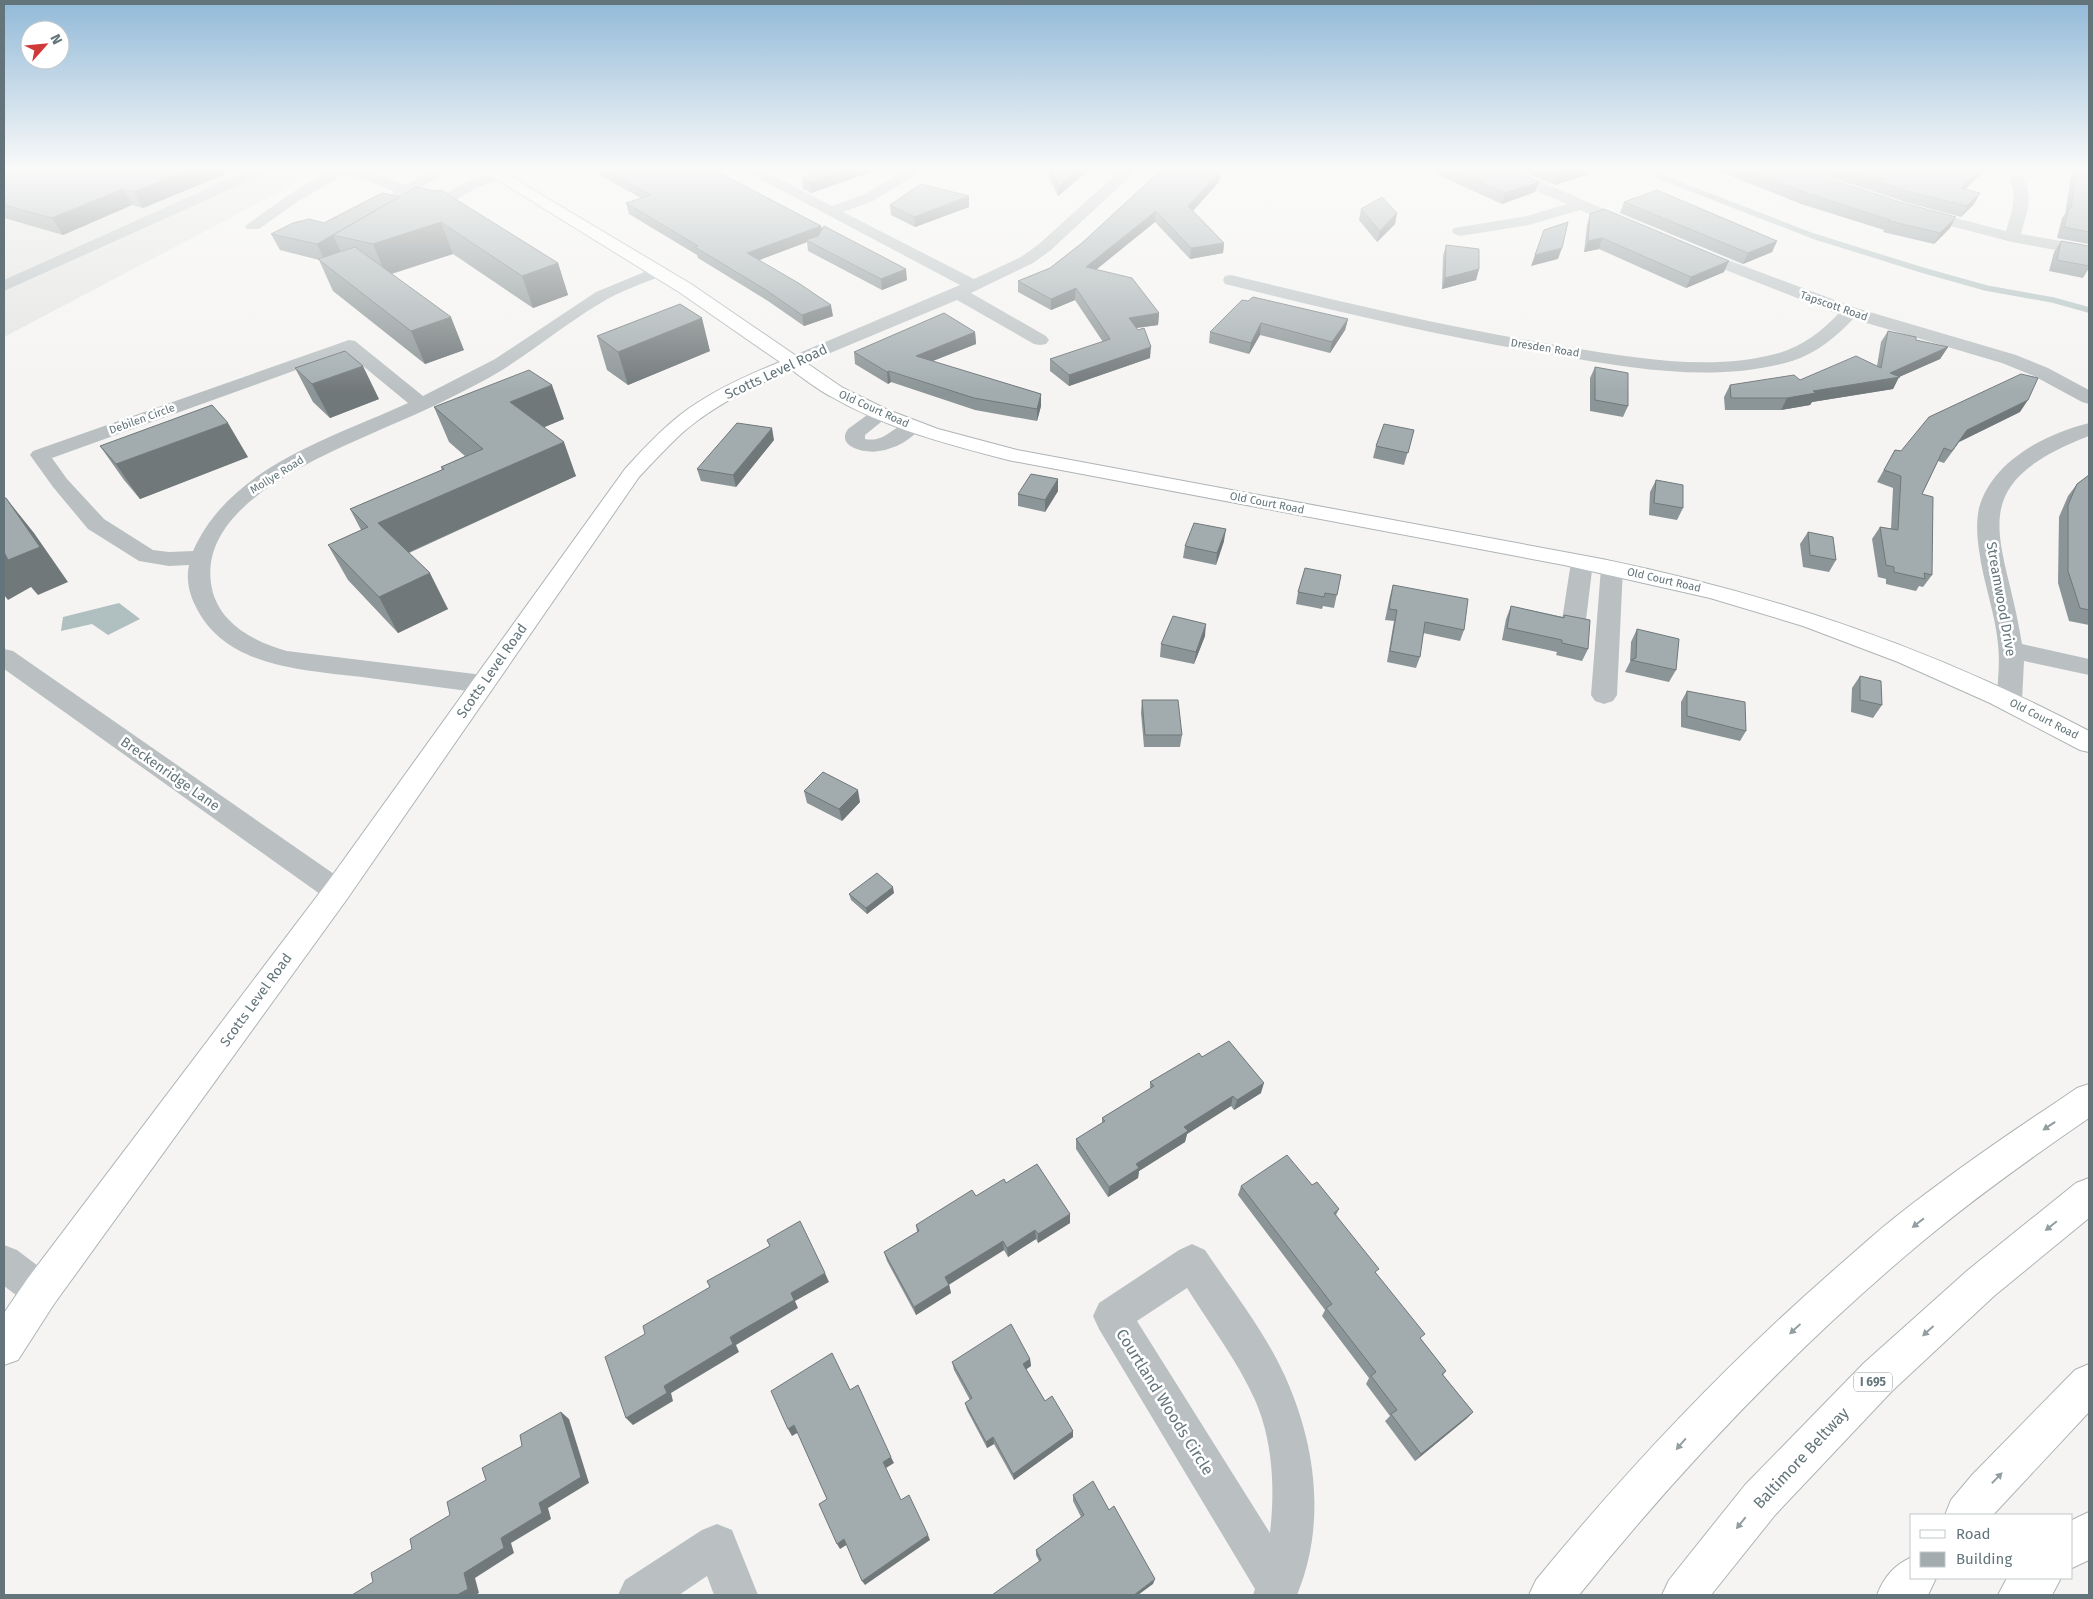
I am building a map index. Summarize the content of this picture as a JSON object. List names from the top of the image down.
{
  "streets": {
    "main road": [
      "Scotts Level Road",
      "Old Court Road",
      "I 695",
      "Baltimore Beltway"
    ],
    "street": [
      "Tapscott Road",
      "Dresden Road",
      "Debilen Circle",
      "Mollye Road",
      "Streamwood Drive",
      "Breckenridge Lane",
      "Courtland Woods Circle"
    ]
  },
  "crossings": [
    ["Tapscott Road", "Dresden Road"],
    ["Scotts Level Road", "Old Court Road"],
    ["Scotts Level Road", "Mollye Road"],
    ["Scotts Level Road", "Breckenridge Lane"],
    ["Old Court Road", "Mollye Road"],
    ["Old Court Road", "Streamwood Drive"],
    ["Debilen Circle", "Mollye Road"]
  ],
  "legend": ["Road", "Building"],
  "north": "top right"
}
